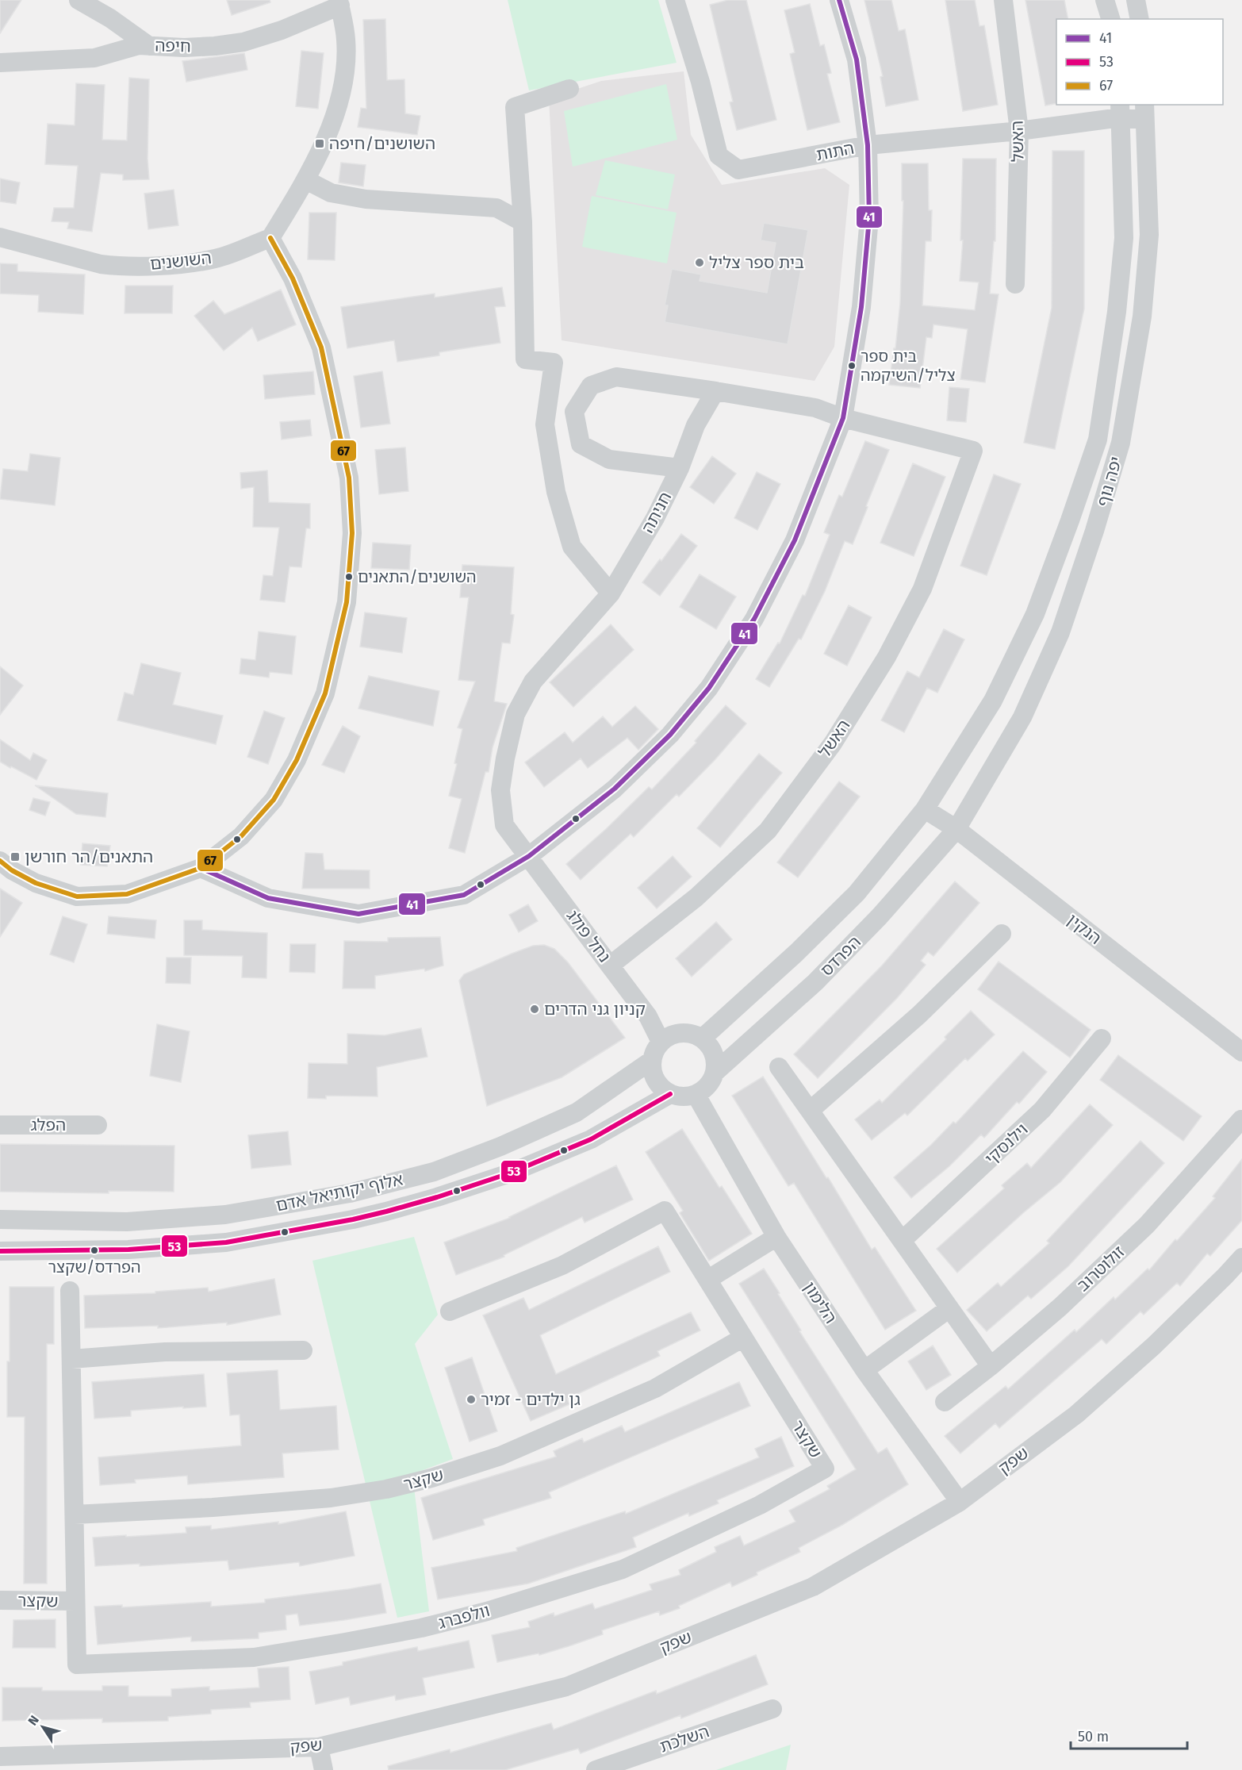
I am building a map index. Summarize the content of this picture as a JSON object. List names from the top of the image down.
{
  "streets": {
    "street": [
      "חיפה",
      "האשל",
      "התות",
      "השושנים",
      "יפה נוף",
      "חניתה",
      "הנקין",
      "נחל פולג",
      "הפרדס",
      "הפלג",
      "וילנסקי",
      "אלוף יקותיאל אדם",
      "זולוטרוב",
      "הלימון",
      "שקצר",
      "שפק",
      "וולפברג",
      "השלכת"
    ]
  },
  "crossings": [
    ["האשל", "התות"],
    ["האשל", "נחל פולג"],
    ["התות", "יפה נוף"],
    ["יפה נוף", "הנקין"],
    ["יפה נוף", "הפרדס"],
    ["חניתה", "נחל פולג"],
    ["הנקין", "הפרדס"],
    ["נחל פולג", "הפרדס"],
    ["נחל פולג", "אלוף יקותיאל אדם"],
    ["נחל פולג", "הלימון"],
    ["הפרדס", "אלוף יקותיאל אדם"],
    ["הפרדס", "הלימון"],
    ["אלוף יקותיאל אדם", "הלימון"],
    ["הלימון", "שפק"],
    ["שקצר", "וולפברג"]
  ],
  "places": {
    "transit": ["השושנים/חיפה", "התאנים/הר חורשן"],
    "other": [
      "בית ספר צליל",
      "בית ספר צליל/השיקמה",
      "השושנים/התאנים",
      "קניון גני הדרים",
      "הפרדס/שקצר",
      "גן ילדים - זמיר"
    ]
  },
  "lines": ["transit line 41", "transit line 67", "transit line 53"],
  "legend": ["41", "53", "67"],
  "scale_bar": "50 m",
  "north": "top left"
}
